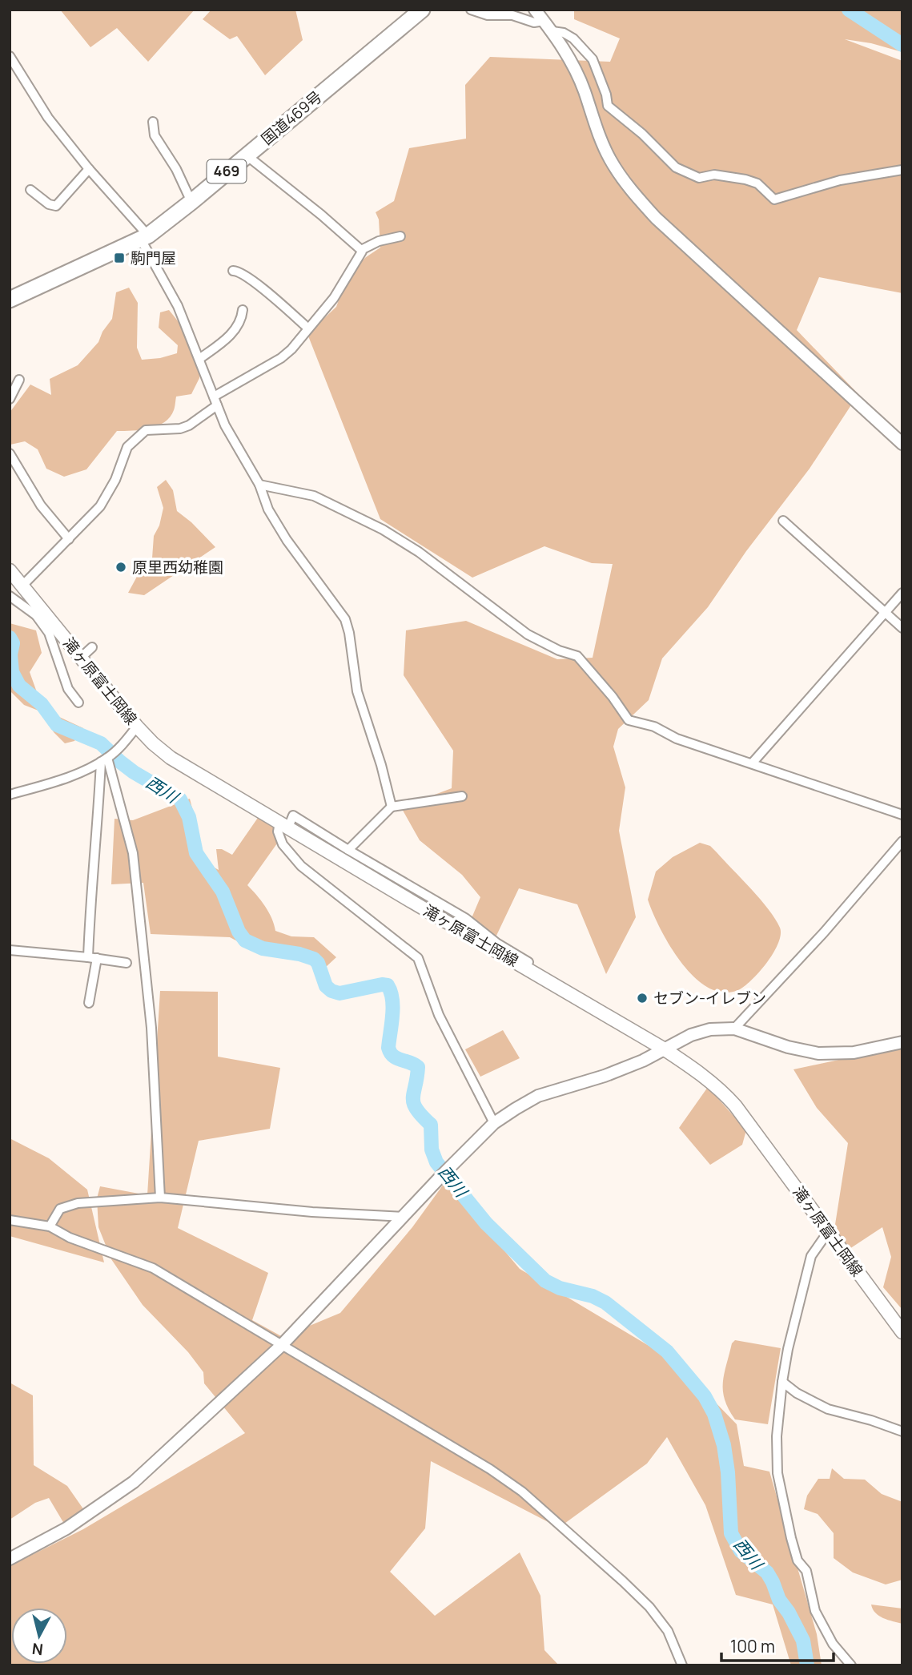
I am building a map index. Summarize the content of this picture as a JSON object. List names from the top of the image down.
{
  "streets": {
    "highway": ["国道469号", "469"],
    "main road": ["滝ヶ原富士岡線"]
  },
  "water": ["西川"],
  "places": {
    "transit": ["駒門屋"],
    "other": ["原里西幼稚園", "セブン-イレブン"]
  },
  "scale_bar": "100 m",
  "north": "bottom"
}
